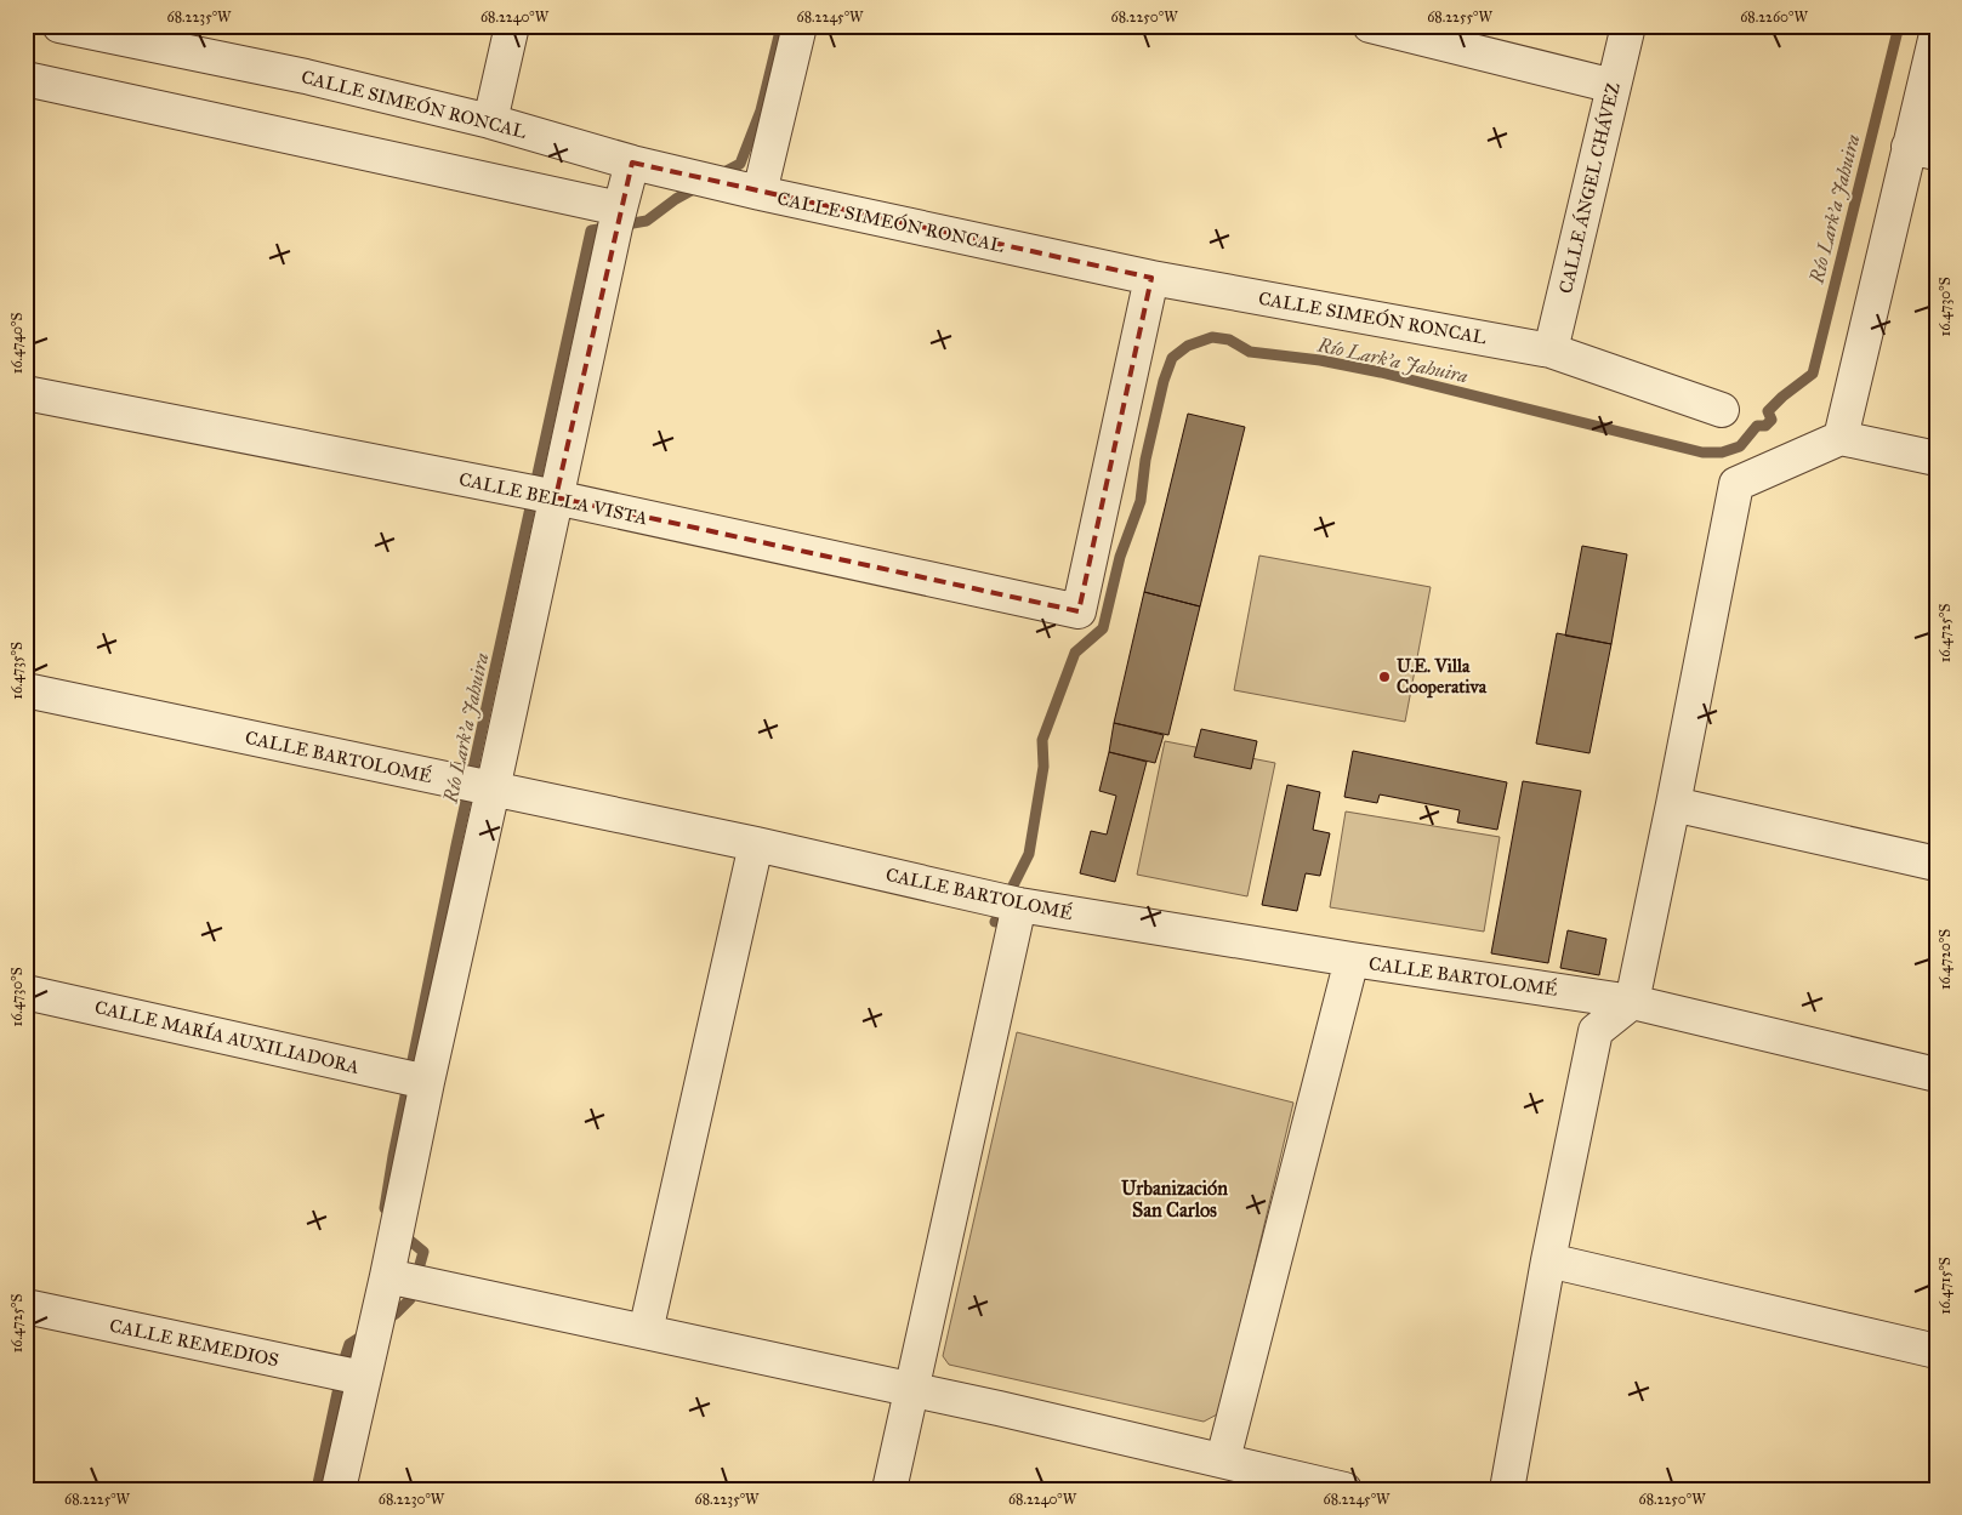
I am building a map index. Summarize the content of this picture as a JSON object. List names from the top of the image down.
{
  "streets": {
    "street": [
      "CALLE SIMEÓN RONCAL",
      "CALLE ÁNGEL CHÁVEZ",
      "CALLE BELLA VISTA",
      "CALLE BARTOLOMÉ",
      "CALLE MARÍA AUXILIADORA",
      "CALLE REMEDIOS"
    ]
  },
  "crossings": [
    ["CALLE SIMEÓN RONCAL", "CALLE ÁNGEL CHÁVEZ"],
    ["CALLE SIMEÓN RONCAL", "CALLE BELLA VISTA"]
  ],
  "districts": ["Urbanización San Carlos"],
  "water": ["Río Lark’a Jahuira"],
  "places": ["U.E. Villa Cooperativa"],
  "coordinates": [
    "68.2235°W",
    "68.2240°W",
    "68.2245°W",
    "68.2250°W",
    "68.2255°W",
    "68.2260°W",
    "16.4730°S",
    "16.4740°S",
    "16.4725°S",
    "16.4735°S",
    "16.4720°S",
    "16.4715°S",
    "68.2225°W",
    "68.2230°W"
  ]
}
